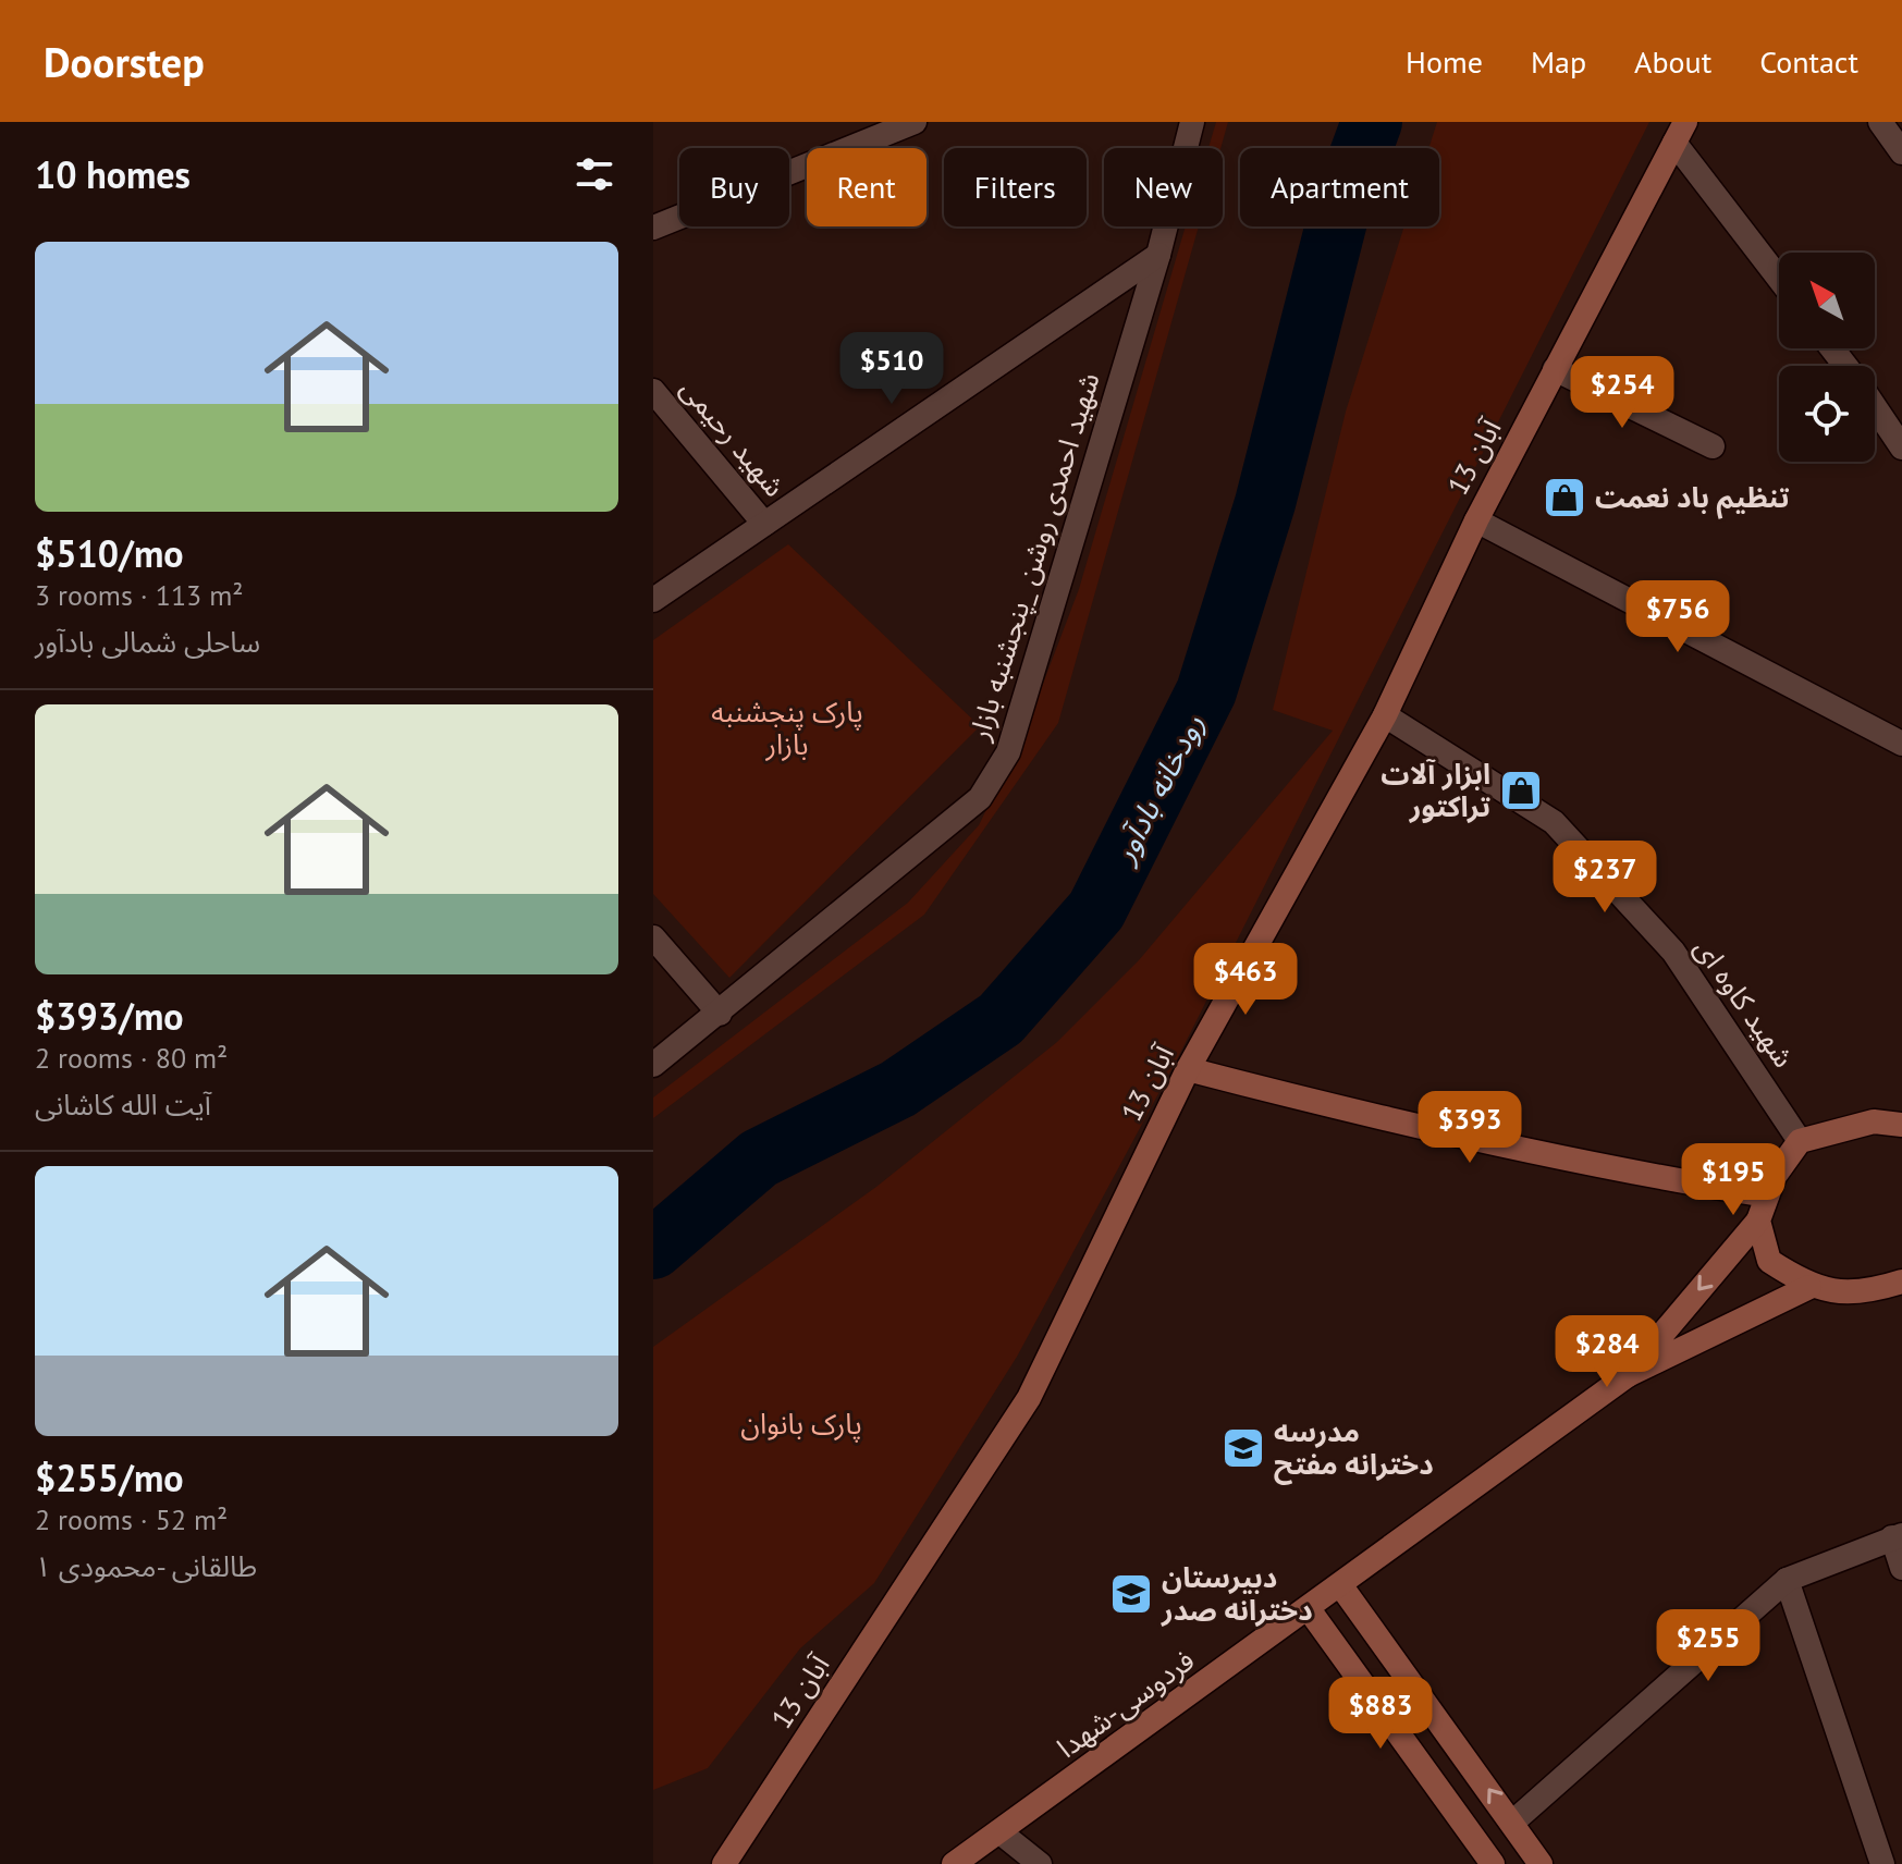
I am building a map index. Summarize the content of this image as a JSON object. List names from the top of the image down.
{
  "streets": {
    "main road": ["13 آبان", "فردوسی-شهدا"],
    "street": ["شهید رحیمی", "شهید احمدی روشن _پنجشنبه بازار", "شهید کاوه ای"]
  },
  "crossings": [
    ["13 آبان", "شهید کاوه ای"]
  ],
  "water": ["رودخانه بادآور"],
  "parks": ["پارک پنجشنبه بازار", "پارک بانوان"],
  "places": {
    "shop": ["تنظیم باد نعمت", "ابزار آلات تراکتور"],
    "school or university": ["مدرسه دخترانه مفتح", "دبیرستان دخترانه صدر"]
  },
  "north": "top left",
  "page": {
    "header": "Doorstep",
    "nav": [
      "Home",
      "Map",
      "About",
      "Contact"
    ],
    "heading": "10 homes",
    "chip": [
      "Buy",
      "Rent",
      "Filters",
      "New",
      "Apartment"
    ],
    "list": [
      {
        "name": "$510/mo",
        "note": "3 rooms · 113 m² · ساحلی شمالی بادآور"
      },
      {
        "name": "$393/mo",
        "note": "2 rooms · 80 m² · آیت الله کاشانی"
      },
      {
        "name": "$255/mo",
        "note": "2 rooms · 52 m² · طالقانی -محمودی ۱"
      }
    ],
    "price": [
      "$510",
      "$254",
      "$756",
      "$237",
      "$463",
      "$393",
      "$195",
      "$284",
      "$255",
      "$883"
    ]
  }
}
